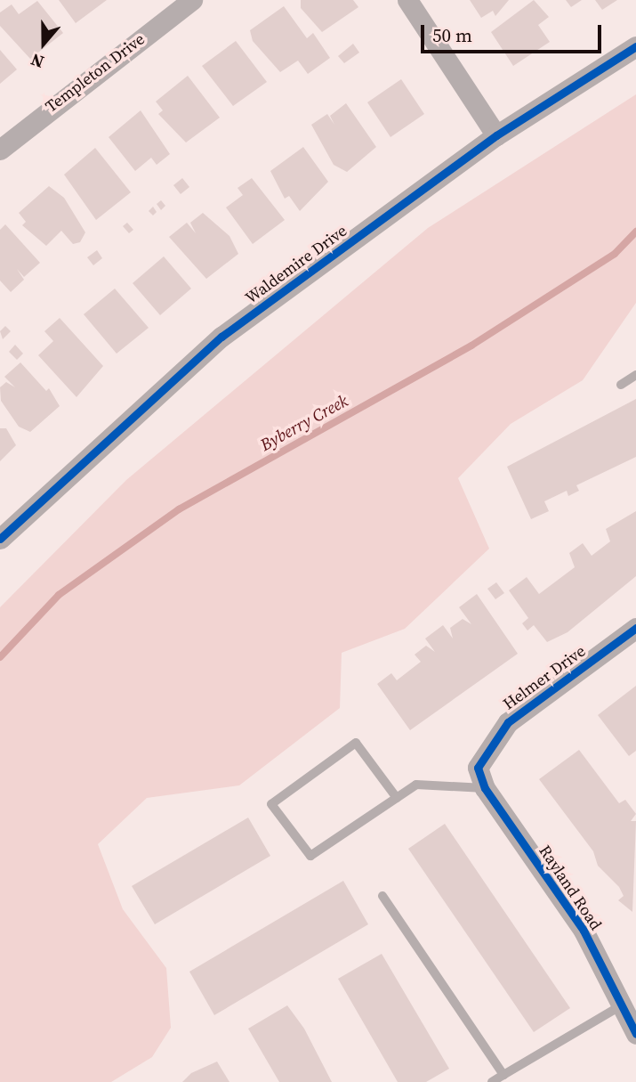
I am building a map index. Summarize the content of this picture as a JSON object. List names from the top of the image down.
{
  "streets": {
    "street": [
      "Templeton Drive",
      "Waldemire Drive",
      "Helmer Drive",
      "Rayland Road"
    ]
  },
  "crossings": [
    ["Helmer Drive", "Rayland Road"]
  ],
  "water": ["Byberry Creek"],
  "scale_bar": "50 m",
  "north": "bottom"
}
